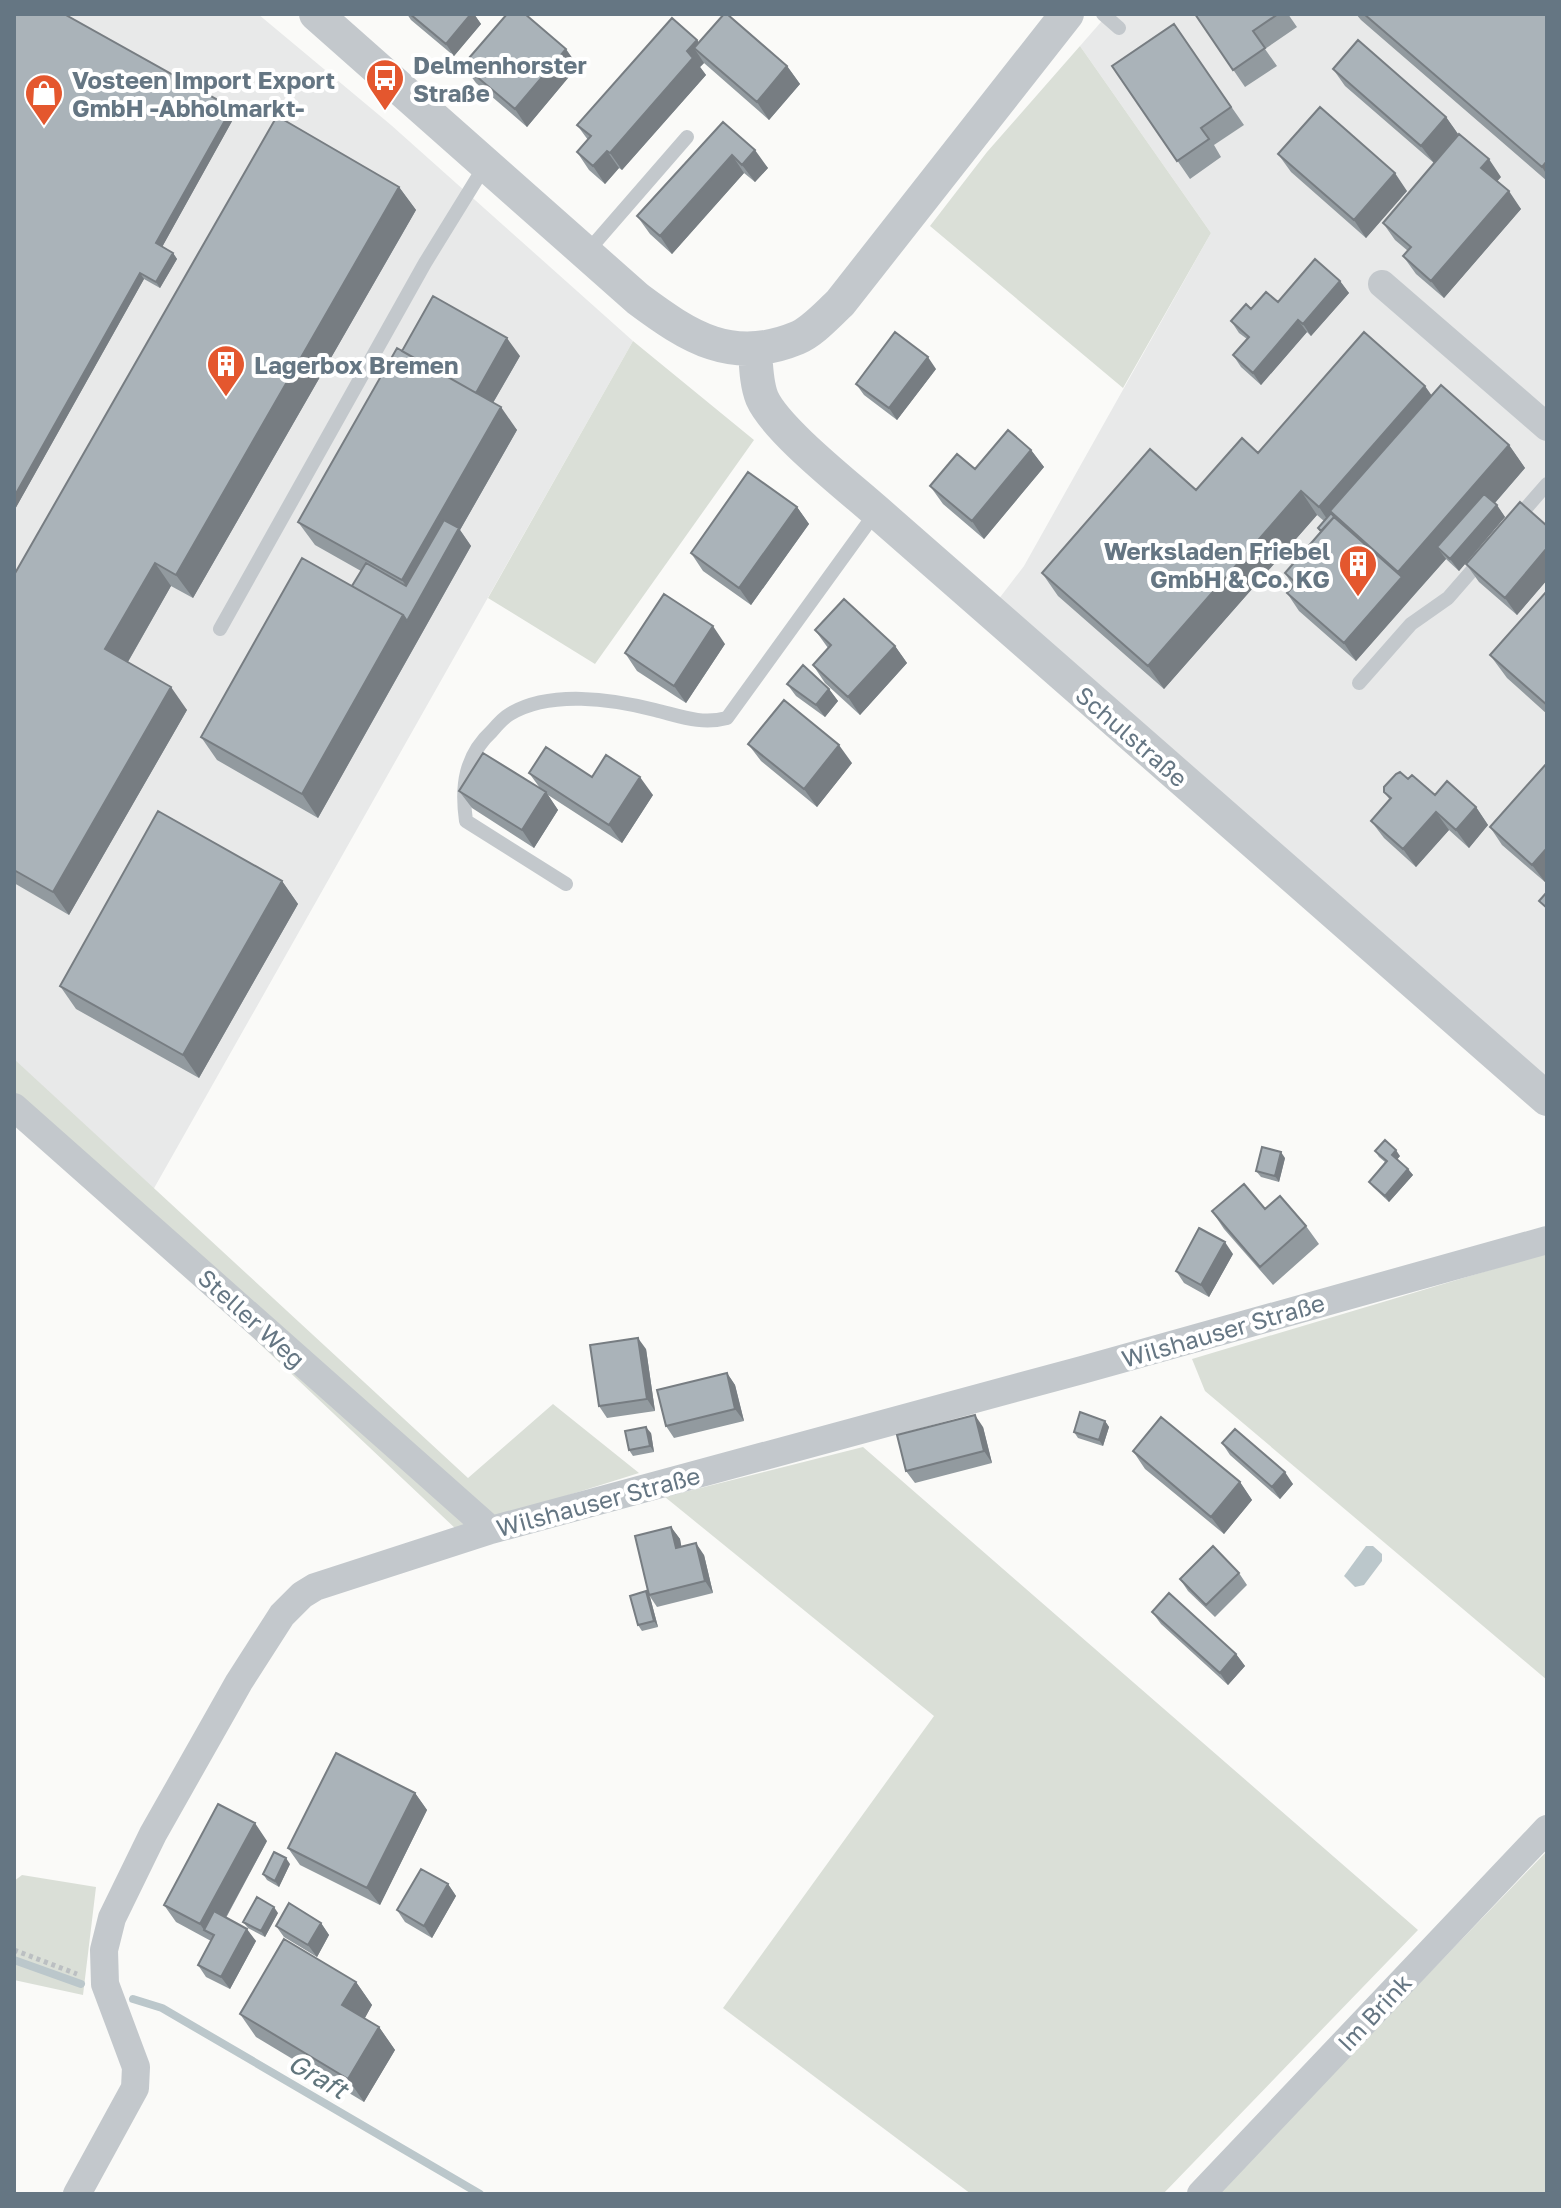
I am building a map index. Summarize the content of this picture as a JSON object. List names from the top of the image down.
{
  "streets": {
    "street": [
      "Schulstraße",
      "Steller Weg",
      "Wilshauser Straße",
      "Im Brink"
    ]
  },
  "crossings": [
    ["Steller Weg", "Wilshauser Straße"]
  ],
  "water": ["Graft"],
  "places": {
    "bus stop": ["Delmenhorster Straße"],
    "shop": ["Vosteen Import Export GmbH -Abholmarkt-"],
    "building": ["Lagerbox Bremen", "Werksladen Friebel GmbH & Co. KG"]
  }
}
